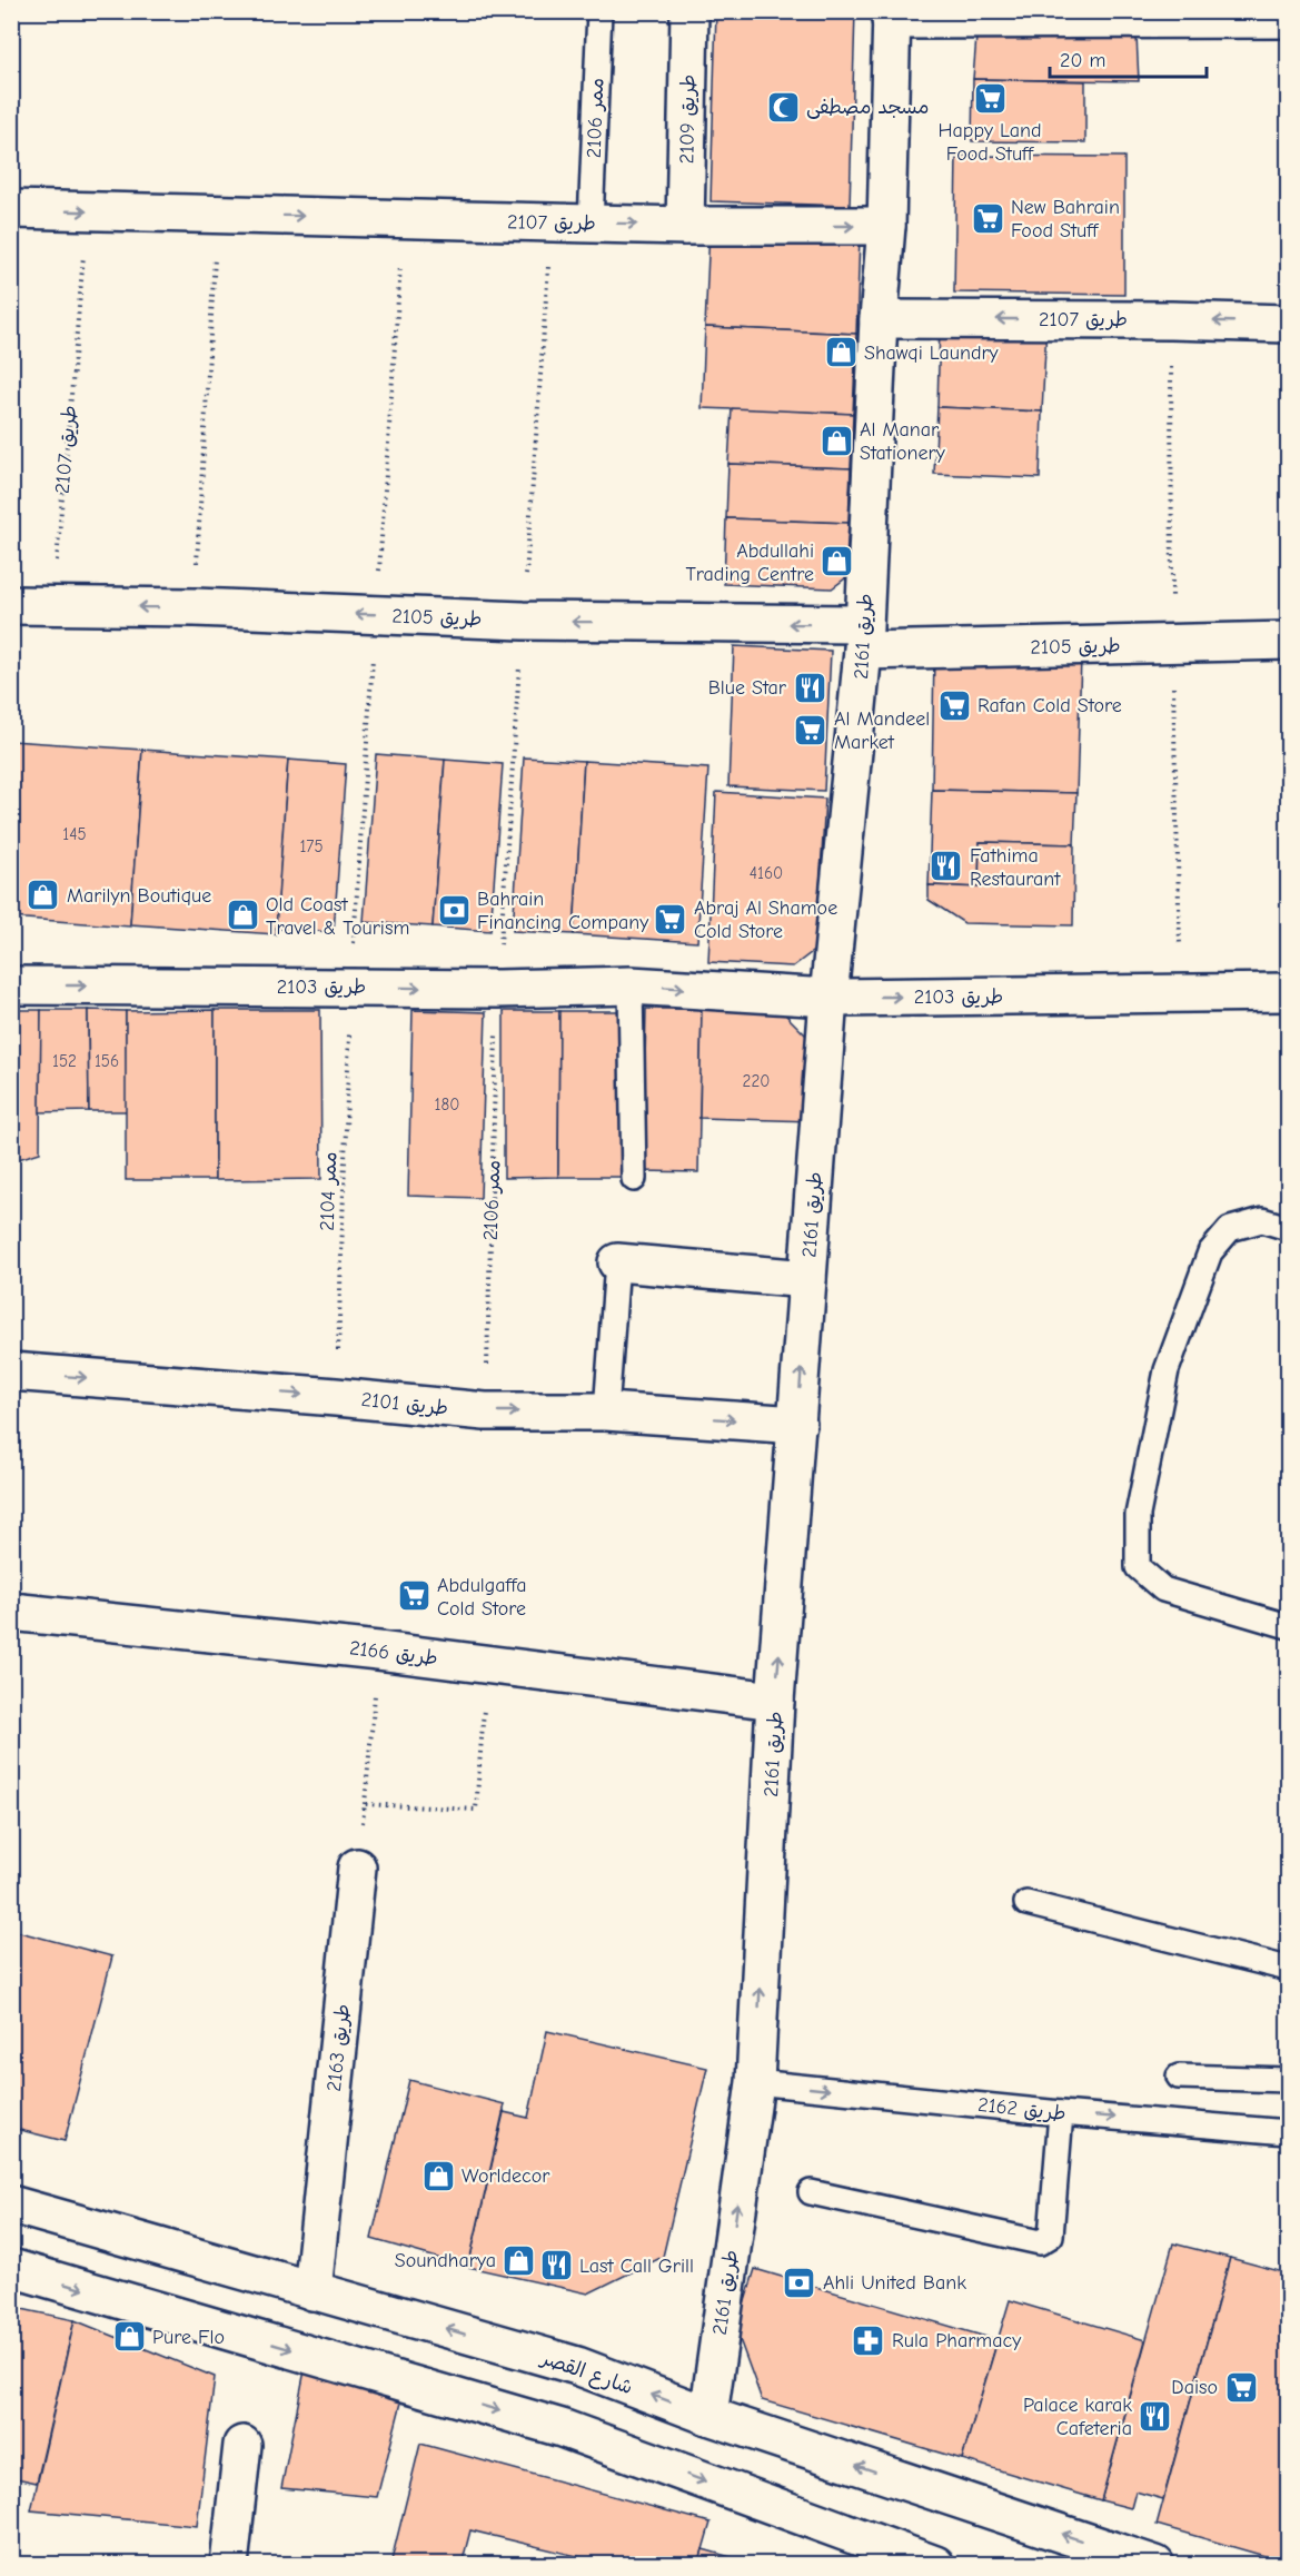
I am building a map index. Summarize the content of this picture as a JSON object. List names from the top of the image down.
{
  "streets": {
    "street": [
      "طريق 2109",
      "طريق 2107",
      "طريق 2105",
      "طريق 2161",
      "طريق 2103",
      "طريق 2101",
      "طريق 2166",
      "طريق 2163",
      "شارع القصر"
    ],
    "lane": ["ممر 2106", "طريق 2162"],
    "path": ["ممر 2104"]
  },
  "crossings": [
    ["ممر 2106", "طريق 2107"],
    ["ممر 2106", "طريق 2103"],
    ["ممر 2106", "طريق 2101"],
    ["طريق 2109", "طريق 2107"],
    ["طريق 2107", "طريق 2105"],
    ["طريق 2107", "طريق 2161"],
    ["طريق 2105", "طريق 2161"],
    ["طريق 2161", "طريق 2103"],
    ["طريق 2161", "طريق 2101"],
    ["طريق 2161", "طريق 2166"],
    ["طريق 2161", "طريق 2162"],
    ["طريق 2161", "شارع القصر"],
    ["طريق 2103", "ممر 2104"],
    ["ممر 2104", "طريق 2101"],
    ["طريق 2163", "شارع القصر"]
  ],
  "one_way": [
    "طريق 2105",
    "طريق 2161",
    "طريق 2103",
    "طريق 2101"
  ],
  "places": {
    "supermarket": [
      "Happy Land Food Stuff",
      "New Bahrain Food Stuff",
      "Rafan Cold Store",
      "Al Mandeel Market",
      "Abraj Al Shamoe Cold Store",
      "Abdulgaffa Cold Store",
      "Daiso"
    ],
    "mosque": ["مسجد مصطفى"],
    "shop": [
      "Shawqi Laundry",
      "Al Manar Stationery",
      "Abdullahi Trading Centre",
      "Marilyn Boutique",
      "Old Coast Travel & Tourism",
      "Worldecor",
      "Soundharya",
      "Pure Flo"
    ],
    "restaurant": [
      "Blue Star",
      "Fathima Restaurant",
      "Last Call Grill",
      "Palace karak Cafeteria"
    ],
    "bank": ["Bahrain Financing Company", "Ahli United Bank"],
    "pharmacy": ["Rula Pharmacy"]
  },
  "house_numbers": [
    "145",
    "175",
    "4160",
    "152",
    "156",
    "220",
    "180"
  ],
  "scale_bar": "20 m"
}
